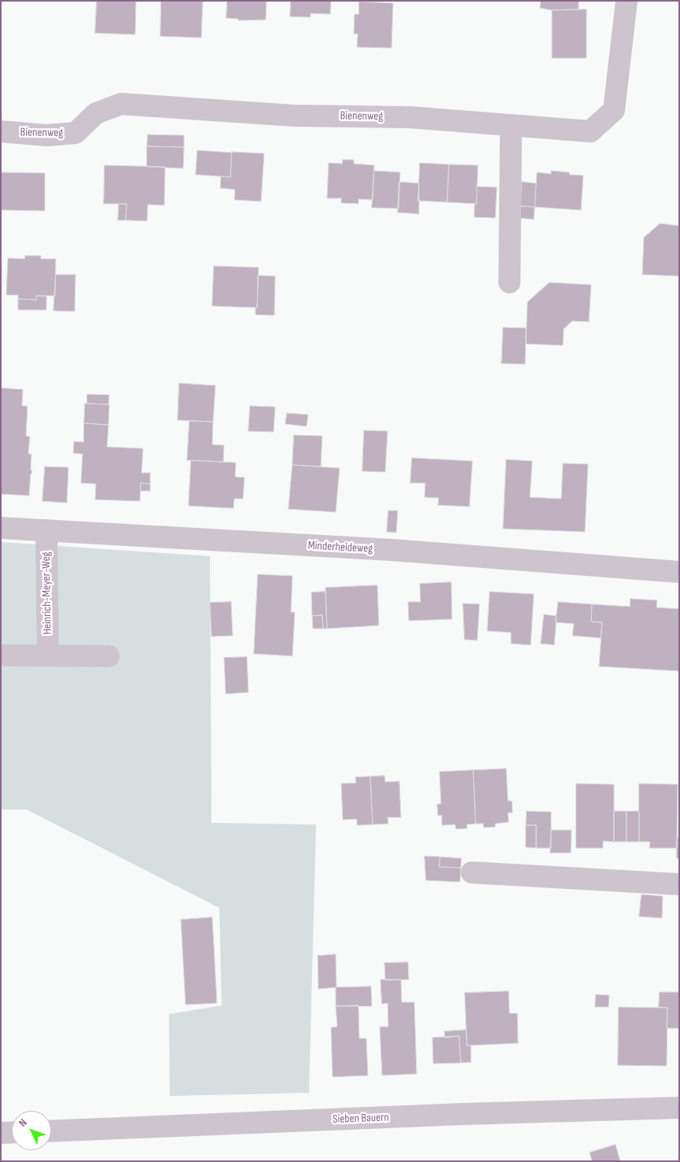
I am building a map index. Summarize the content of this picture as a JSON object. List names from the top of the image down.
{
  "streets": {
    "street": [
      "Bienenweg",
      "Minderheideweg",
      "Heinrich-Meyer-Weg",
      "Sieben Bauern"
    ]
  },
  "crossings": [
    ["Minderheideweg", "Heinrich-Meyer-Weg"]
  ],
  "north": "top left"
}
